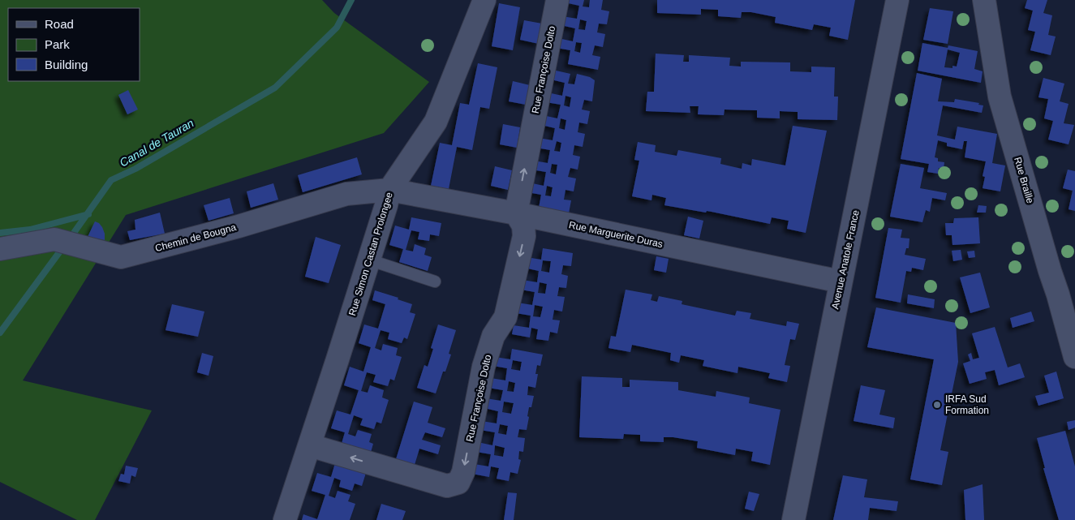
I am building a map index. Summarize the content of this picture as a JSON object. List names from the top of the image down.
{
  "streets": {
    "street": [
      "Rue Françoise Dolto",
      "Rue Braille",
      "Rue Marguerite Duras",
      "Chemin de Bougna",
      "Rue Simon Castan Prolongee",
      "Avenue Anatole France"
    ]
  },
  "crossings": [
    ["Rue Françoise Dolto", "Rue Marguerite Duras"],
    ["Rue Françoise Dolto", "Rue Simon Castan Prolongee"],
    ["Rue Marguerite Duras", "Chemin de Bougna"],
    ["Rue Marguerite Duras", "Rue Simon Castan Prolongee"],
    ["Rue Marguerite Duras", "Avenue Anatole France"],
    ["Chemin de Bougna", "Rue Simon Castan Prolongee"]
  ],
  "water": ["Canal de Tauran"],
  "places": ["IRFA Sud Formation"],
  "legend": ["Road", "Park", "Building"]
}
